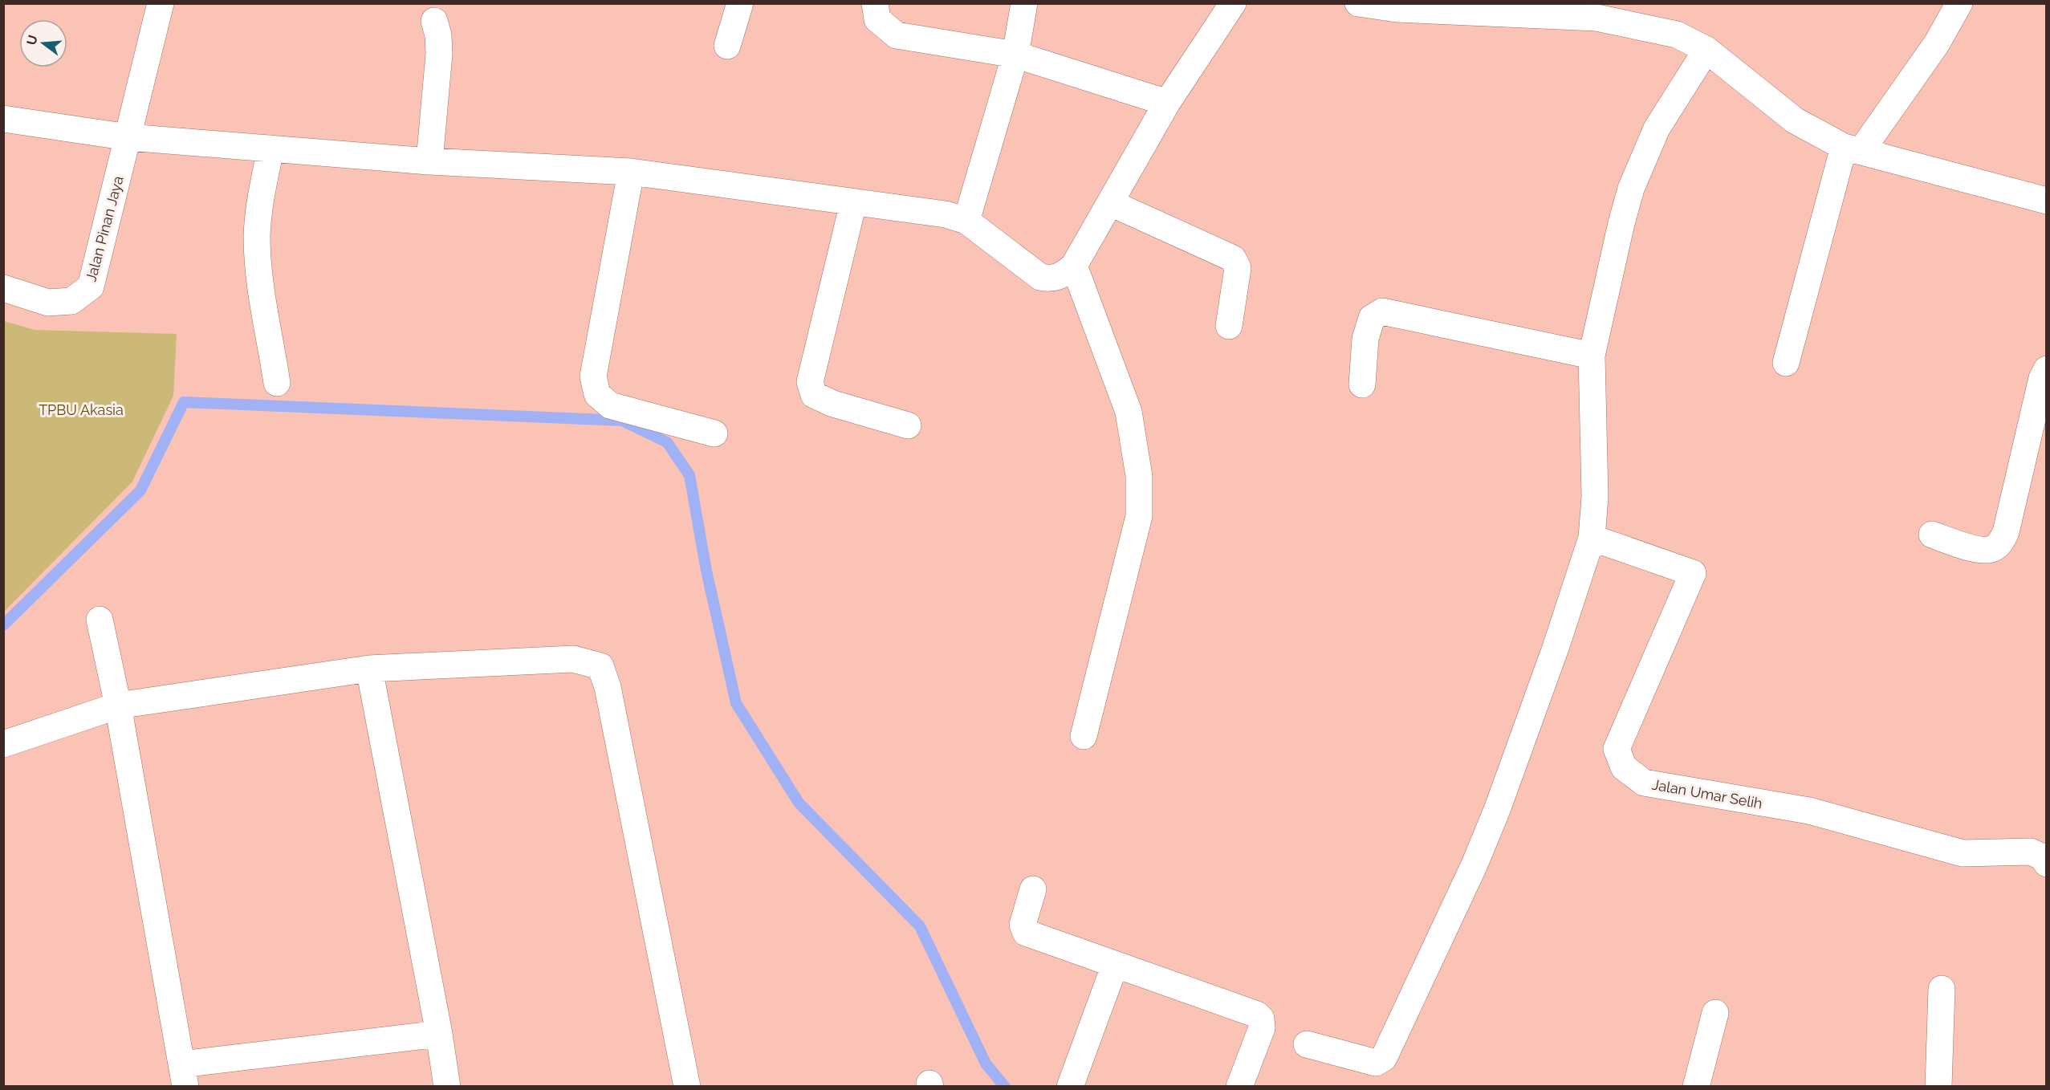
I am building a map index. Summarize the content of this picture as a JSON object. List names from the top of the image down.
{
  "streets": {
    "street": ["Jalan Pinan Jaya", "Jalan Umar Selih"]
  },
  "parks": ["TPBU Akasia"],
  "north": "left"
}
